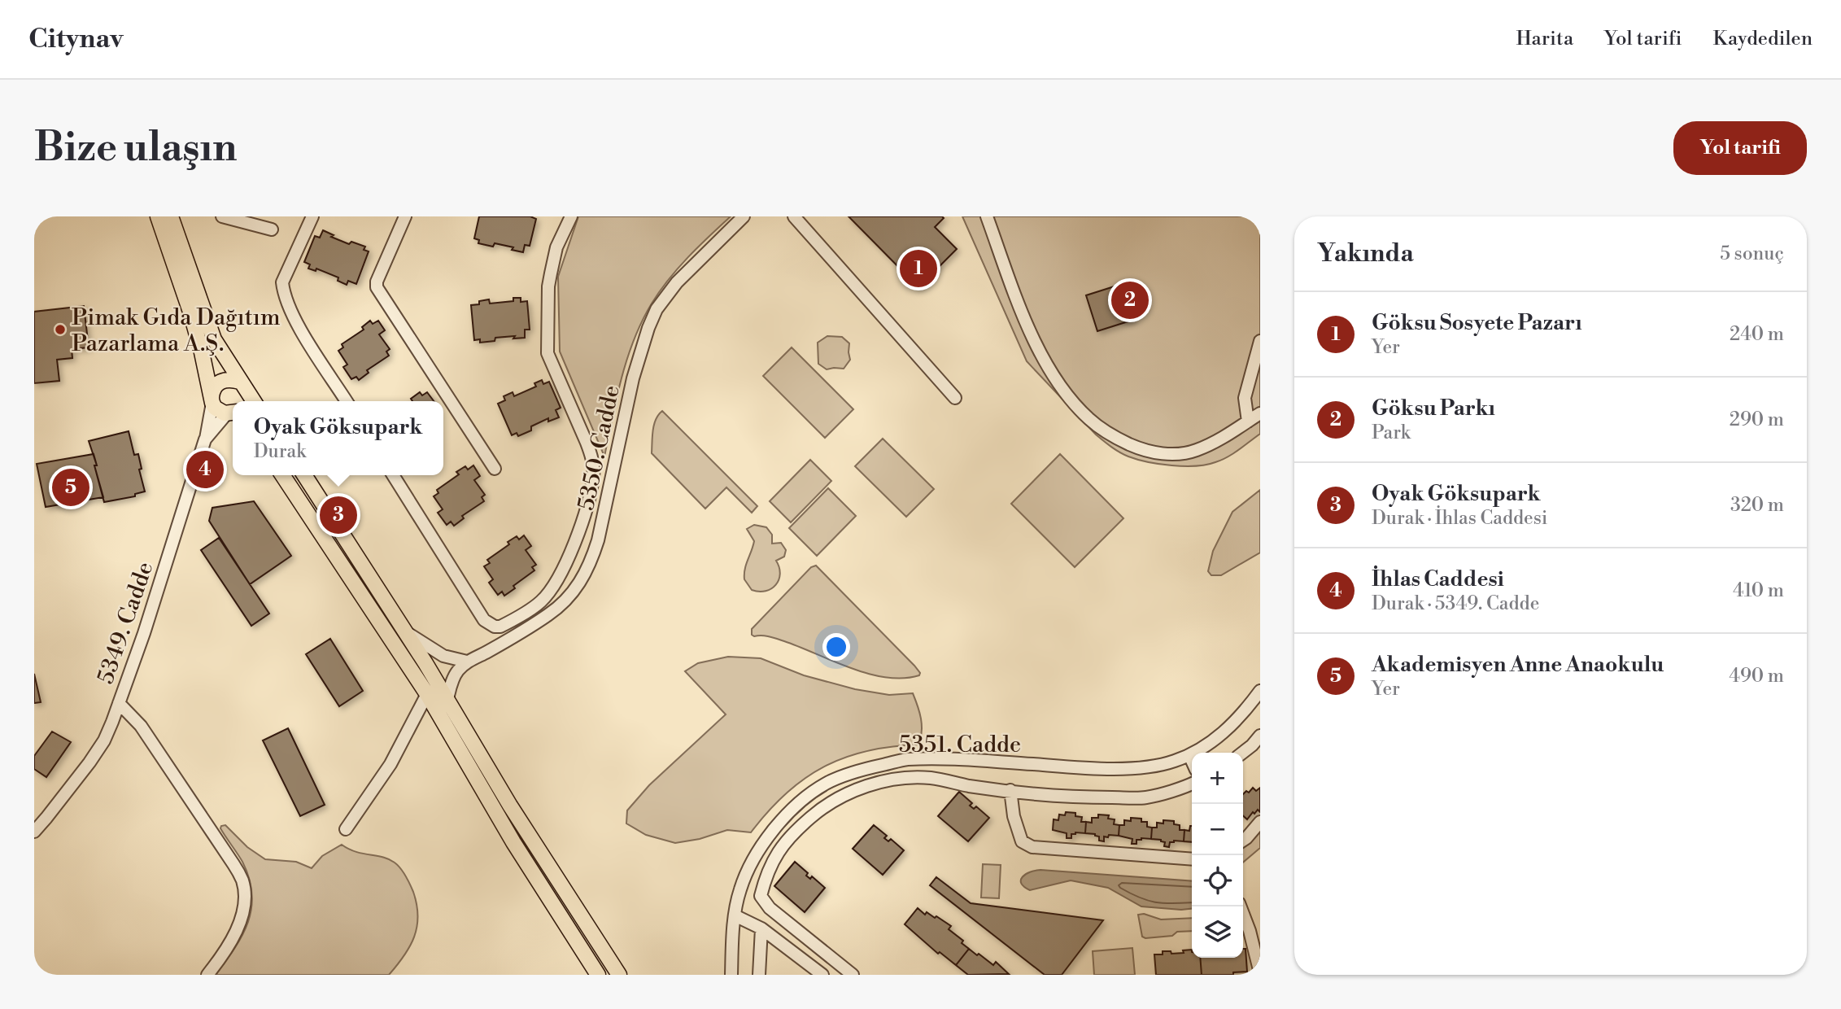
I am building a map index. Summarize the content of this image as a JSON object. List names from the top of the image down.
{
  "streets": {
    "street": ["5350. Cadde", "5349. Cadde", "5351. Cadde"]
  },
  "places": ["Pimak Gıda Dağıtım Pazarlama A.Ş."],
  "page": {
    "header": "Citynav",
    "nav": ["Harita", "Yol tarifi", "Kaydedilen"],
    "buttons": "Yol tarifi",
    "title": "Bize ulaşın",
    "heading": ["Yakında", "5 sonuç"],
    "pins": [
      "1",
      "2",
      "4",
      "5",
      "3"
    ],
    "list": [
      {
        "mark": "1",
        "name": "Göksu Sosyete Pazarı",
        "note": "Yer",
        "value": "240 m"
      },
      {
        "mark": "2",
        "name": "Göksu Parkı",
        "note": "Park",
        "value": "290 m"
      },
      {
        "mark": "3",
        "name": "Oyak Göksupark",
        "note": "Durak · İhlas Caddesi",
        "value": "320 m"
      },
      {
        "mark": "4",
        "name": "İhlas Caddesi",
        "note": "Durak · 5349. Cadde",
        "value": "410 m"
      },
      {
        "mark": "5",
        "name": "Akademisyen Anne Anaokulu",
        "note": "Yer",
        "value": "490 m"
      }
    ],
    "popup": ["Oyak Göksupark", "Durak"],
    "map_buttons": ["+", "−"]
  }
}
